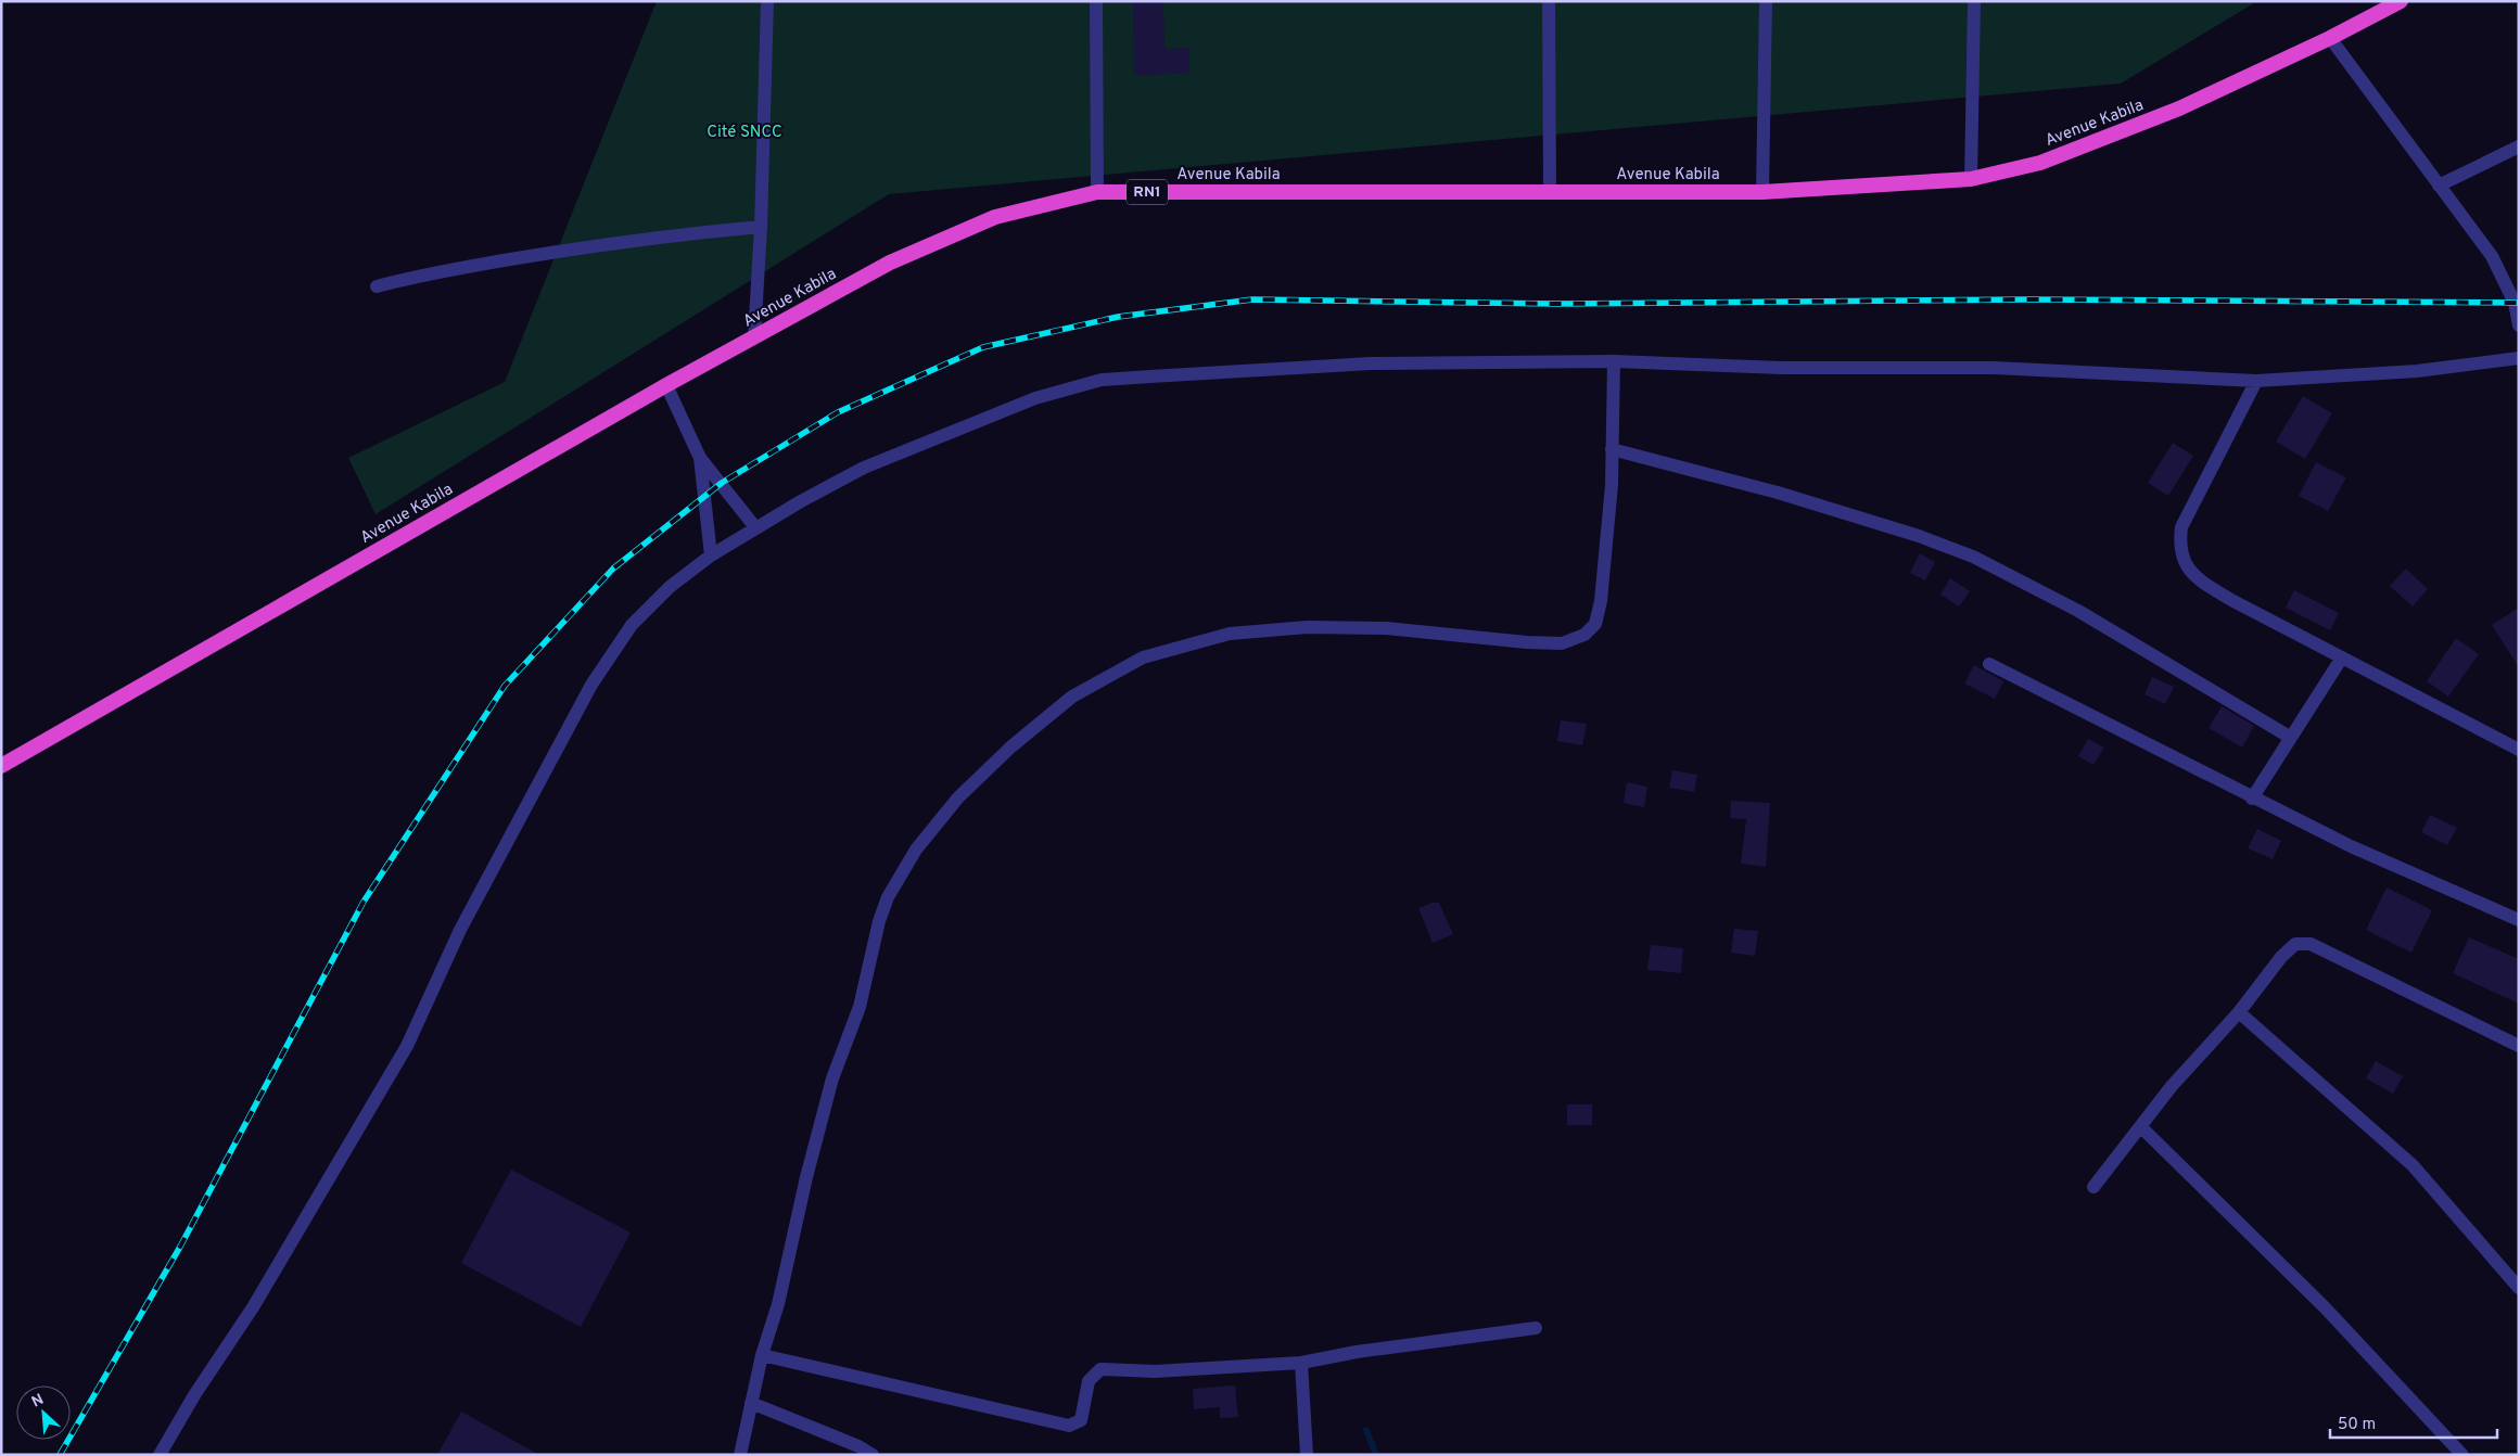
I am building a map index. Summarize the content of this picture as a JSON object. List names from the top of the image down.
{
  "streets": {
    "highway": ["Avenue Kabila", "RN1"]
  },
  "parks": ["Cité SNCC"],
  "scale_bar": "50 m",
  "north": "top left"
}
